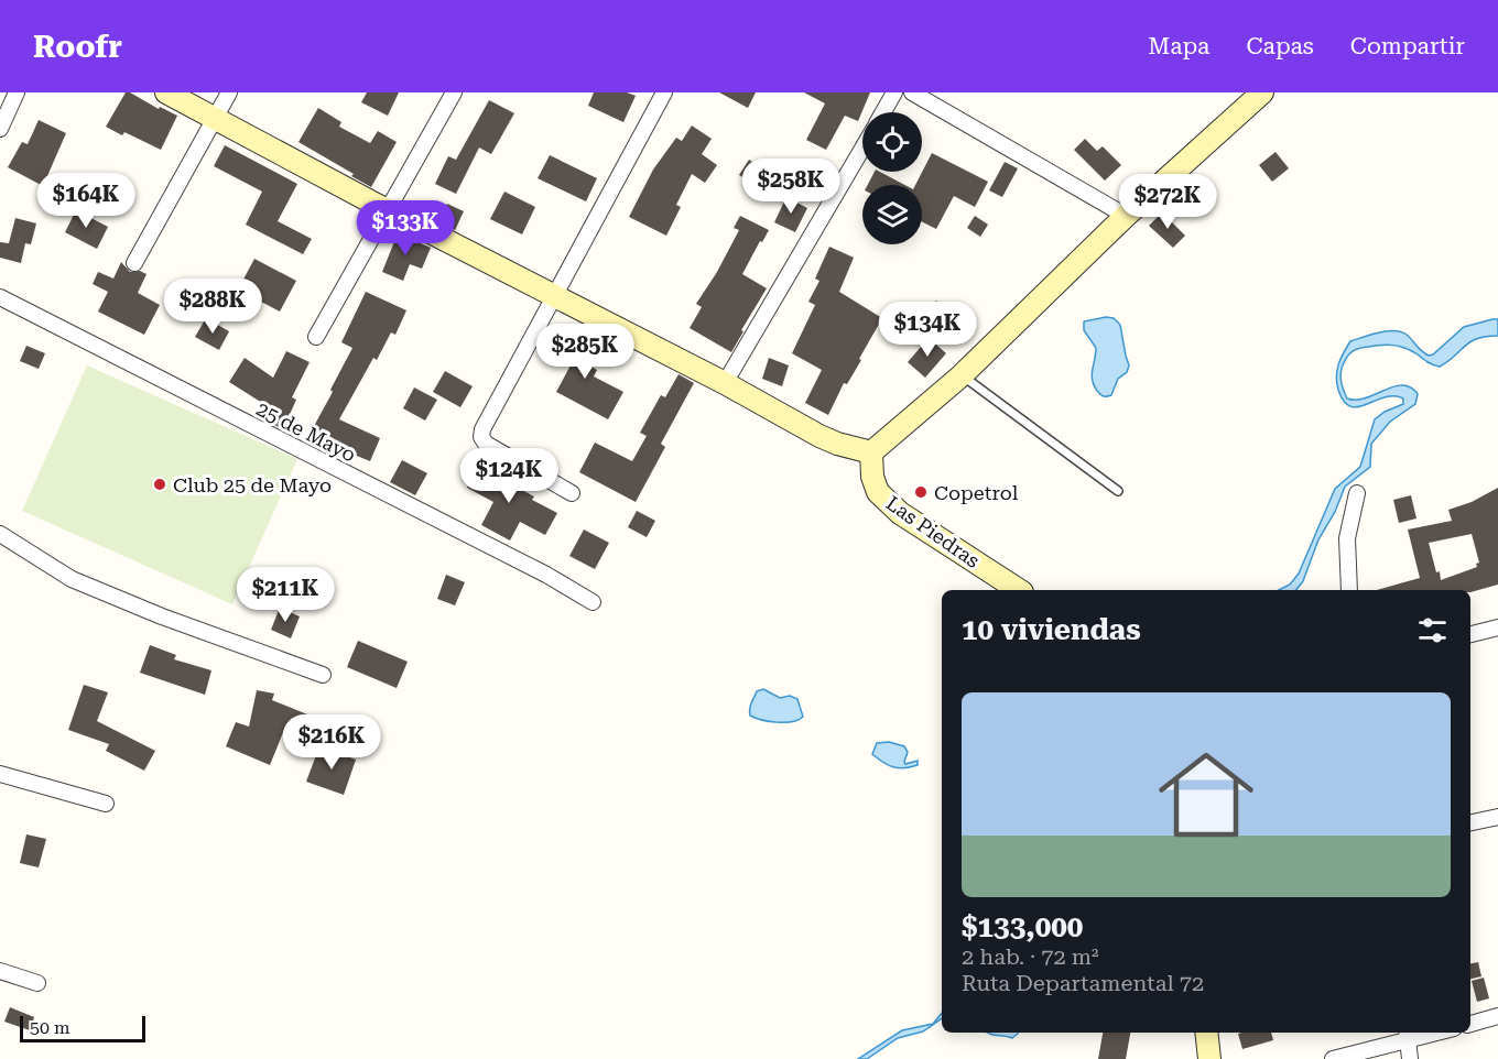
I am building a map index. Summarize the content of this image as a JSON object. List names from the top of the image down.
{
  "streets": {
    "main road": ["Las Piedras"],
    "street": ["25 de Mayo"]
  },
  "places": ["Club 25 de Mayo", "Copetrol"],
  "scale_bar": "50 m",
  "page": {
    "header": "Roofr",
    "nav": ["Mapa", "Capas", "Compartir"],
    "price": [
      "$258K",
      "$164K",
      "$272K",
      "$133K",
      "$288K",
      "$134K",
      "$285K",
      "$124K",
      "$211K",
      "$216K"
    ],
    "heading": "10 viviendas",
    "list": [
      {
        "name": "$133,000",
        "note": "2 hab. · 72 m² · Ruta Departamental 72"
      }
    ],
    "scale": "50 m"
  }
}
